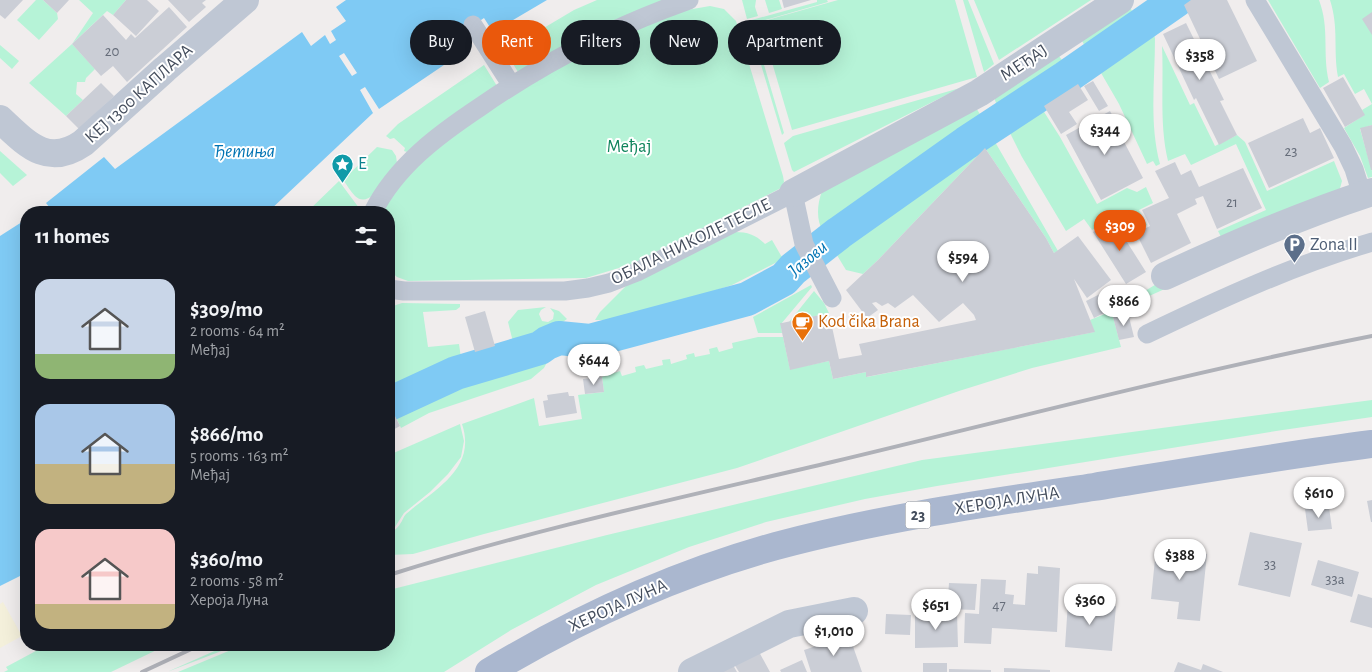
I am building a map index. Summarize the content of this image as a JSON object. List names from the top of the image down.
{
  "streets": {
    "main road": ["ХЕРОЈА ЛУНА", "23"],
    "street": ["МЕЂАЈ", "КЕЈ 1300 КАПЛАРА"],
    "lane": ["ОБАЛА НИКОЛЕ ТЕСЛЕ"]
  },
  "crossings": [
    ["МЕЂАЈ", "ОБАЛА НИКОЛЕ ТЕСЛЕ"]
  ],
  "water": ["Ђетиња", "Јазови"],
  "parks": ["Међај"],
  "places": {
    "place": ["E"],
    "parking": ["Zona II"],
    "cafe": ["Kod čika Brana"]
  },
  "house_numbers": [
    "20",
    "23",
    "21",
    "33",
    "33a",
    "47"
  ],
  "page": {
    "chip": [
      "Buy",
      "Rent",
      "Filters",
      "New",
      "Apartment"
    ],
    "price": [
      "$358",
      "$344",
      "$309",
      "$594",
      "$866",
      "$644",
      "$610",
      "$388",
      "$360",
      "$651",
      "$1,010"
    ],
    "heading": "11 homes",
    "list": [
      {
        "name": "$309/mo",
        "note": "2 rooms · 64 m² · Међај"
      },
      {
        "name": "$866/mo",
        "note": "5 rooms · 163 m² · Међај"
      },
      {
        "name": "$360/mo",
        "note": "2 rooms · 58 m² · Хероја Луна"
      }
    ]
  }
}
